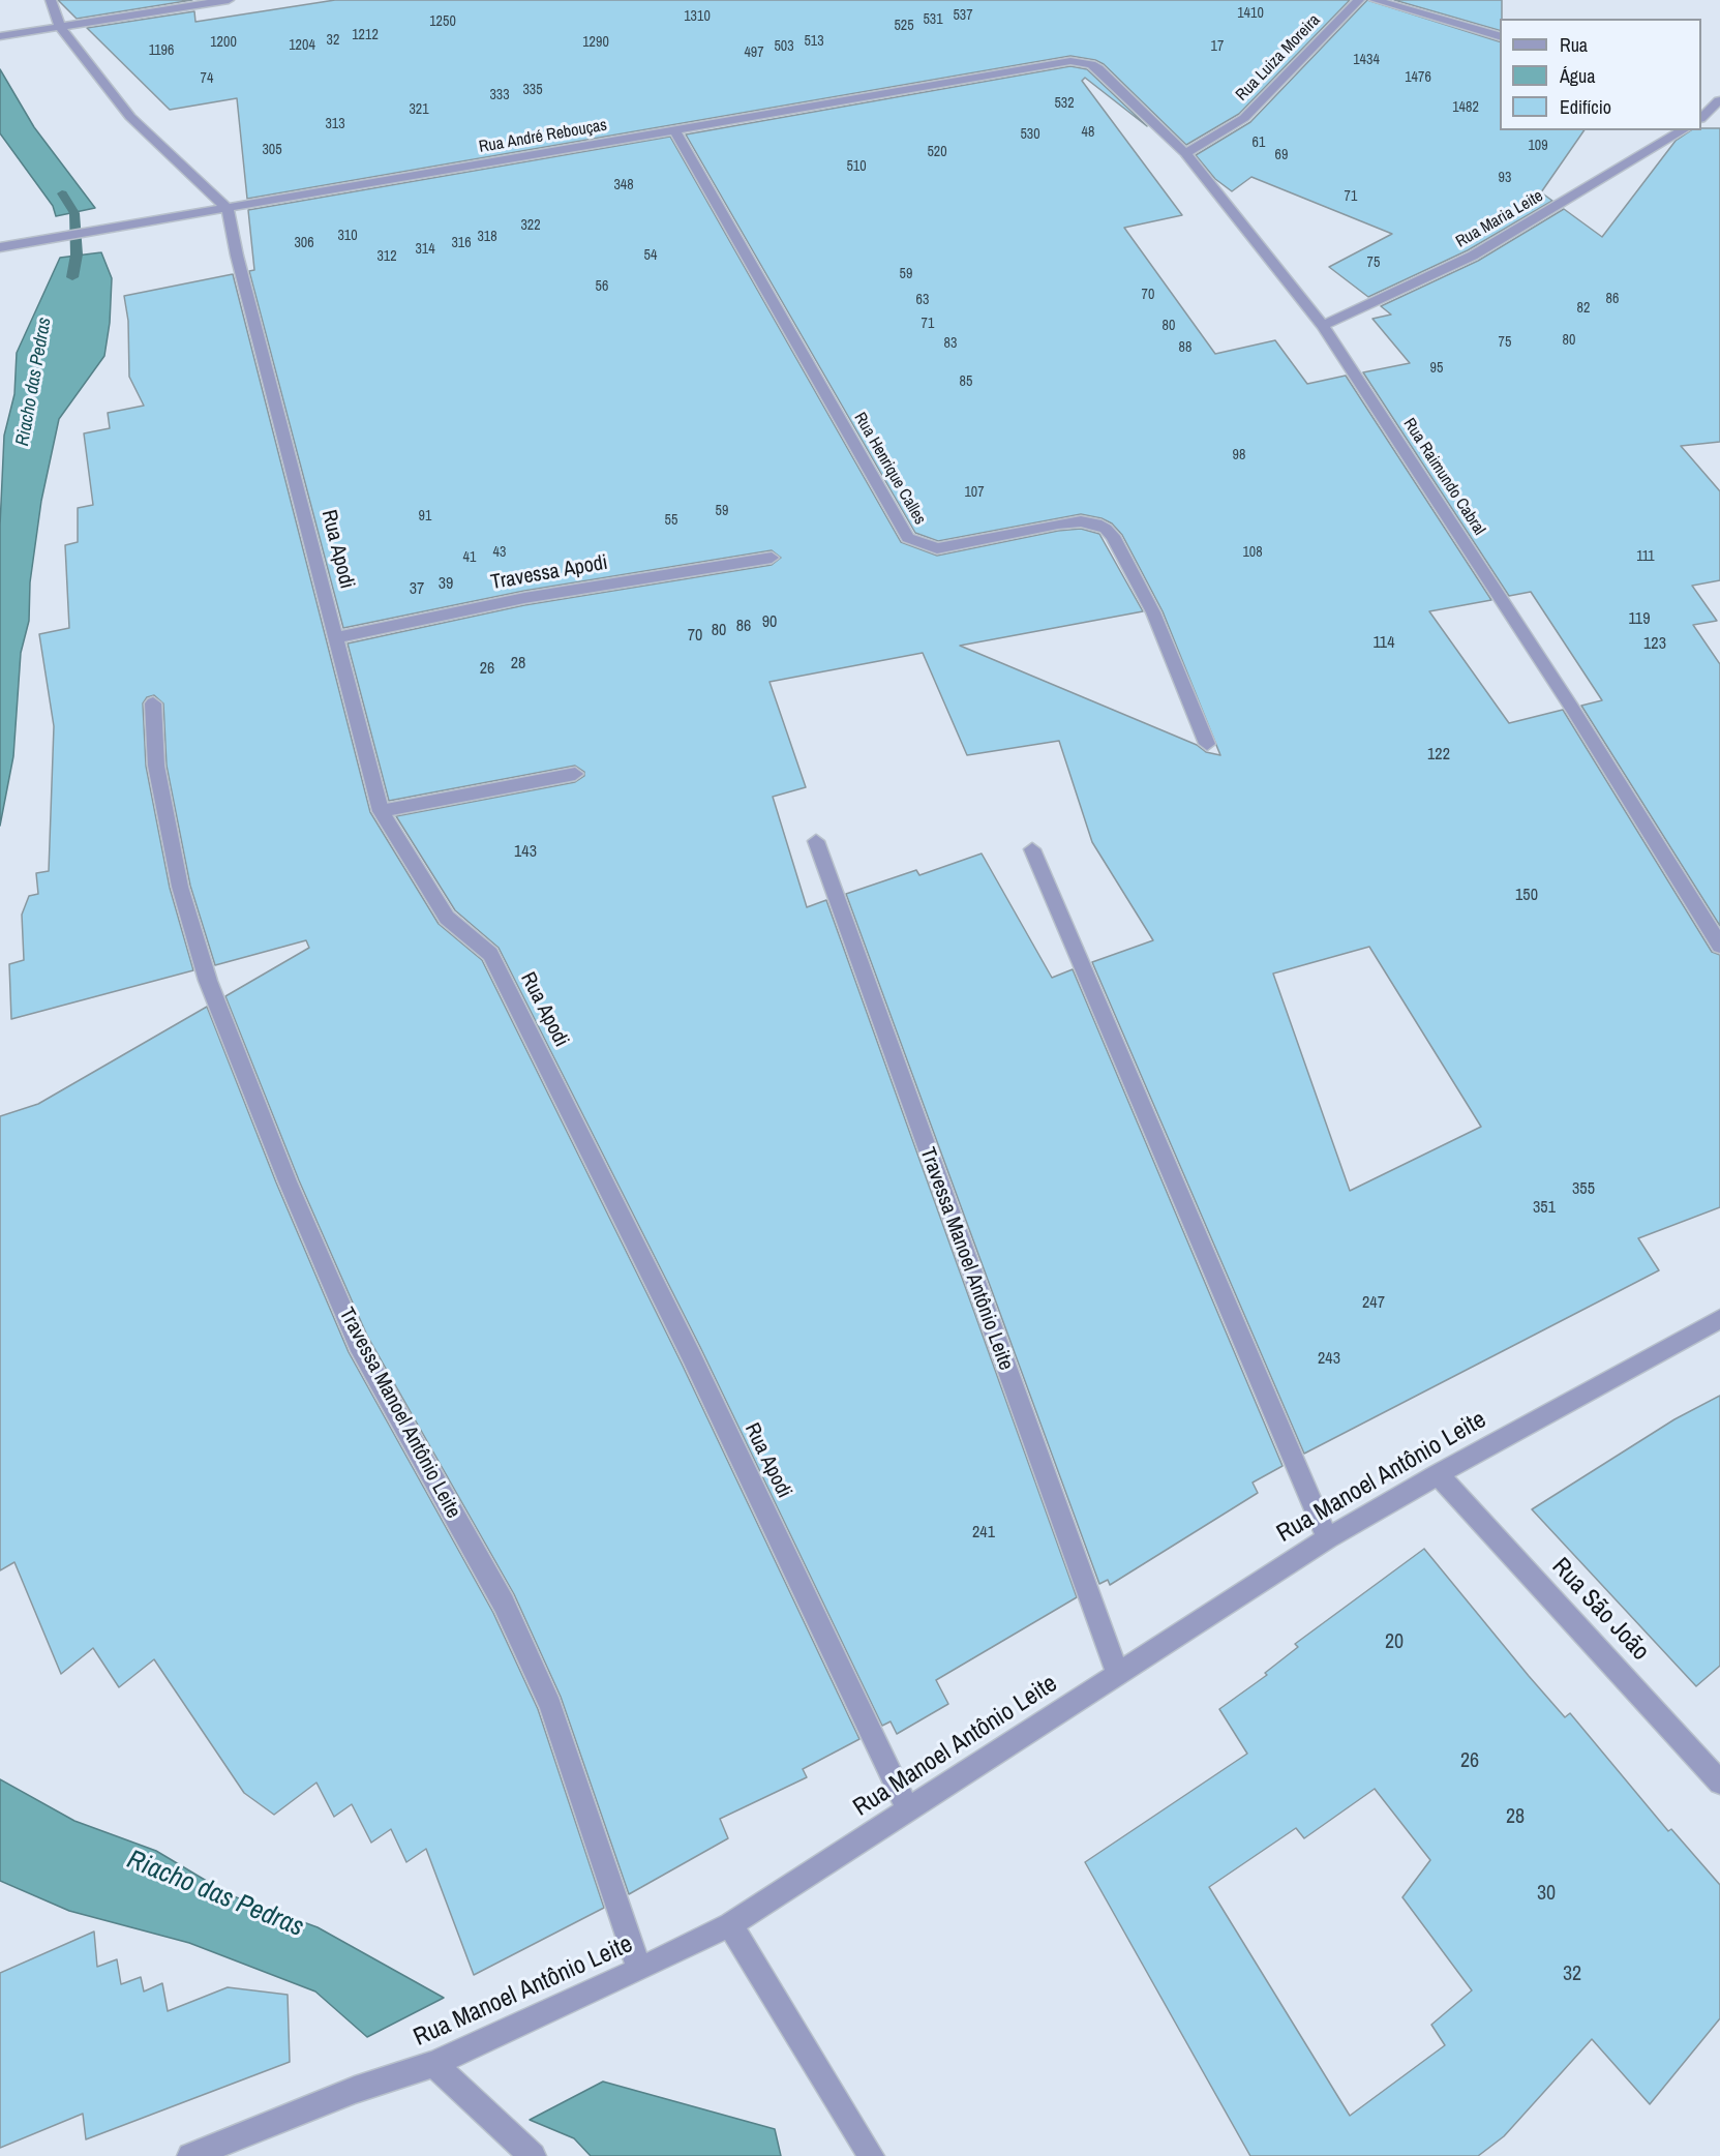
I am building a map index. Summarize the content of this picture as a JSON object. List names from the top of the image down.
{
  "streets": {
    "street": [
      "Rua Luiza Moreira",
      "Rua André Rebouças",
      "Rua Maria Leite",
      "Rua Henrique Calles",
      "Rua Raimundo Cabral",
      "Rua Apodi",
      "Travessa Apodi",
      "Travessa Manoel Antônio Leite",
      "Rua Manoel Antônio Leite",
      "Rua São João"
    ]
  },
  "crossings": [
    ["Rua Luiza Moreira", "Rua Raimundo Cabral"],
    ["Rua André Rebouças", "Rua Henrique Calles"],
    ["Rua André Rebouças", "Rua Raimundo Cabral"],
    ["Rua André Rebouças", "Rua Apodi"],
    ["Rua Maria Leite", "Rua Raimundo Cabral"],
    ["Rua Apodi", "Travessa Apodi"],
    ["Rua Apodi", "Rua Manoel Antônio Leite"],
    ["Travessa Manoel Antônio Leite", "Rua Manoel Antônio Leite"],
    ["Rua Manoel Antônio Leite", "Rua São João"]
  ],
  "water": ["Riacho das Pedras"],
  "house_numbers": [
    "1410",
    "537",
    "1310",
    "531",
    "1250",
    "525",
    "1212",
    "32",
    "513",
    "1200",
    "1290",
    "1204",
    "503",
    "17",
    "1196",
    "497",
    "1434",
    "1476",
    "74",
    "335",
    "333",
    "532",
    "1482",
    "321",
    "313",
    "48",
    "530",
    "61",
    "109",
    "305",
    "520",
    "69",
    "510",
    "93",
    "348",
    "71",
    "322",
    "310",
    "318",
    "306",
    "316",
    "314",
    "54",
    "312",
    "75",
    "59",
    "56",
    "70",
    "86",
    "63",
    "82",
    "71",
    "80",
    "80",
    "75",
    "83",
    "88",
    "95",
    "85",
    "98",
    "107",
    "59",
    "91",
    "55",
    "43",
    "108",
    "111",
    "41",
    "39",
    "37",
    "119",
    "90",
    "86",
    "80",
    "70",
    "114",
    "123",
    "28",
    "26",
    "122",
    "143",
    "150",
    "355",
    "351",
    "247",
    "243",
    "241",
    "20",
    "26",
    "28",
    "30",
    "32"
  ],
  "legend": ["Rua", "Água", "Edifício"]
}
